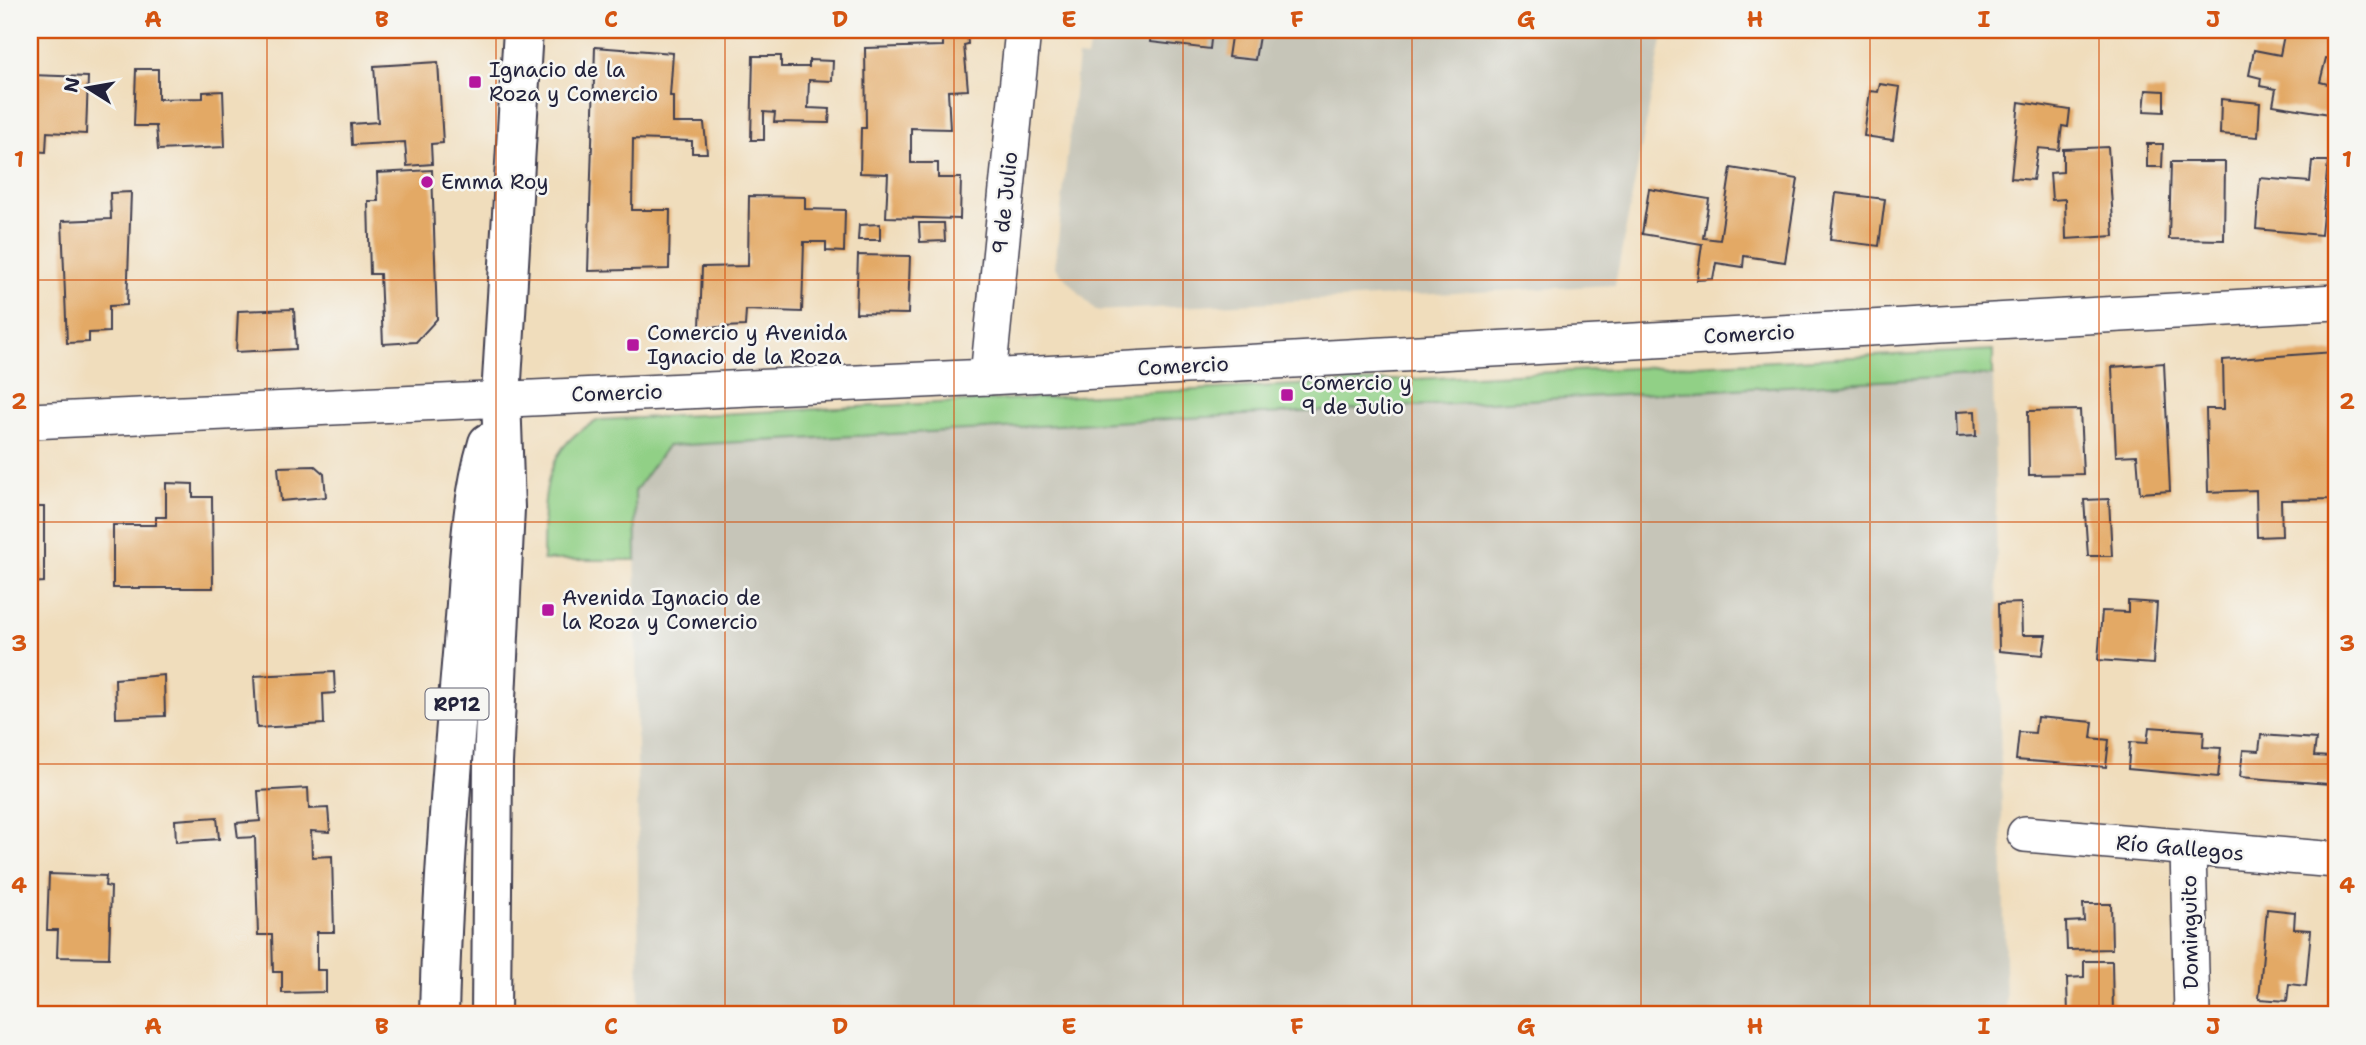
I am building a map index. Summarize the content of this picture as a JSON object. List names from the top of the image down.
{
  "streets": {
    "main road": ["RP12"],
    "street": [
      "9 de Julio",
      "Comercio",
      "Río Gallegos",
      "Dominguito"
    ]
  },
  "crossings": [
    ["9 de Julio", "Comercio"],
    ["Comercio", "RP12"],
    ["Río Gallegos", "Dominguito"]
  ],
  "places": {
    "transit": [
      "Ignacio de la Roza y Comercio",
      "Comercio y Avenida Ignacio de la Roza",
      "Comercio y 9 de Julio",
      "Avenida Ignacio de la Roza y Comercio"
    ],
    "other": ["Emma Roy"]
  },
  "north": "left",
  "grid": {
    "columns": [
      "A",
      "B",
      "C",
      "D",
      "E",
      "F",
      "G",
      "H",
      "I",
      "J"
    ],
    "rows": [
      "1",
      "2",
      "3",
      "4"
    ]
  }
}
